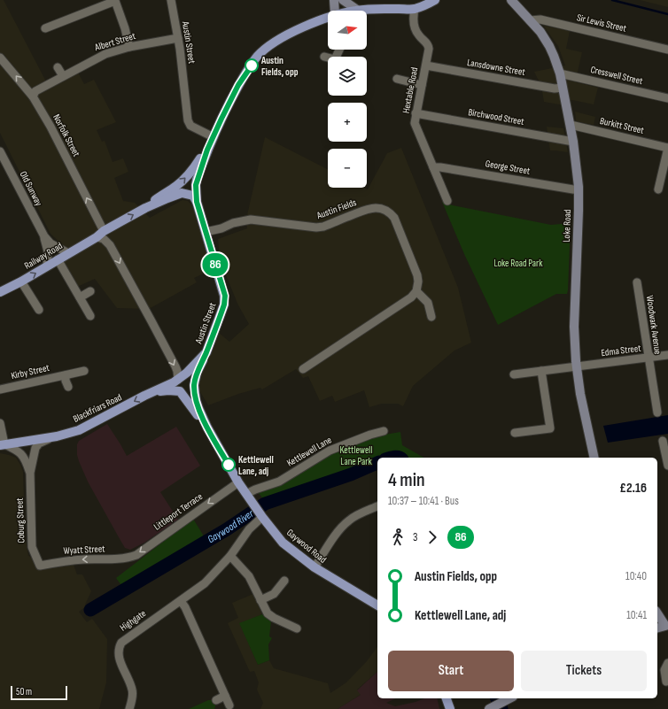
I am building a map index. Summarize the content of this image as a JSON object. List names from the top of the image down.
{
  "streets": {
    "main road": [
      "Austin Street",
      "Railway Road",
      "Blackfriars Road",
      "Gaywood Road"
    ],
    "street": [
      "Sir Lewis Street",
      "Albert Street",
      "Lansdowne Street",
      "Cresswell Street",
      "Hextable Road",
      "Birchwood Street",
      "Burkitt Street",
      "Norfolk Street",
      "George Street",
      "Old Sunway",
      "Austin Fields",
      "Loke Road",
      "Woodwark Avenue",
      "Edma Street",
      "Kirby Street",
      "Kettlewell Lane",
      "Littleport Terrace",
      "Coburg Street",
      "Wyatt Street",
      "Highgate"
    ]
  },
  "crossings": [
    ["Sir Lewis Street", "Loke Road"],
    ["Albert Street", "Austin Street"],
    ["Albert Street", "Norfolk Street"],
    ["Austin Street", "Austin Fields"],
    ["Austin Street", "Blackfriars Road"],
    ["Lansdowne Street", "Hextable Road"],
    ["Lansdowne Street", "Loke Road"],
    ["Cresswell Street", "Loke Road"],
    ["Hextable Road", "Birchwood Street"],
    ["Hextable Road", "George Street"],
    ["Birchwood Street", "Loke Road"],
    ["Burkitt Street", "Loke Road"],
    ["Norfolk Street", "Railway Road"],
    ["George Street", "Loke Road"],
    ["Old Sunway", "Railway Road"],
    ["Loke Road", "Edma Street"],
    ["Woodwark Avenue", "Edma Street"],
    ["Blackfriars Road", "Coburg Street"],
    ["Kettlewell Lane", "Gaywood Road"],
    ["Littleport Terrace", "Gaywood Road"],
    ["Littleport Terrace", "Wyatt Street"],
    ["Coburg Street", "Wyatt Street"],
    ["Gaywood Road", "Highgate"]
  ],
  "one_way": [
    "Norfolk Street",
    "Railway Road",
    "Blackfriars Road",
    "Littleport Terrace",
    "Wyatt Street"
  ],
  "water": ["Gaywood River"],
  "parks": ["Loke Road Park", "Kettlewell Lane Park"],
  "places": ["Austin Fields, opp", "Kettlewell Lane, adj"],
  "lines": ["bus line 86"],
  "scale_bar": "50 m",
  "north": "right",
  "page": {
    "on_map": "86",
    "map_buttons": ["+", "−"],
    "heading": ["4 min", "10:37 – 10:41 · Bus", "£2.16"],
    "legs": ["3", "86"],
    "list": [
      {
        "name": "Austin Fields, opp",
        "value": "10:40"
      },
      {
        "name": "Kettlewell Lane, adj",
        "value": "10:41"
      }
    ],
    "buttons": ["Start", "Tickets"],
    "scale": "50 m"
  }
}
